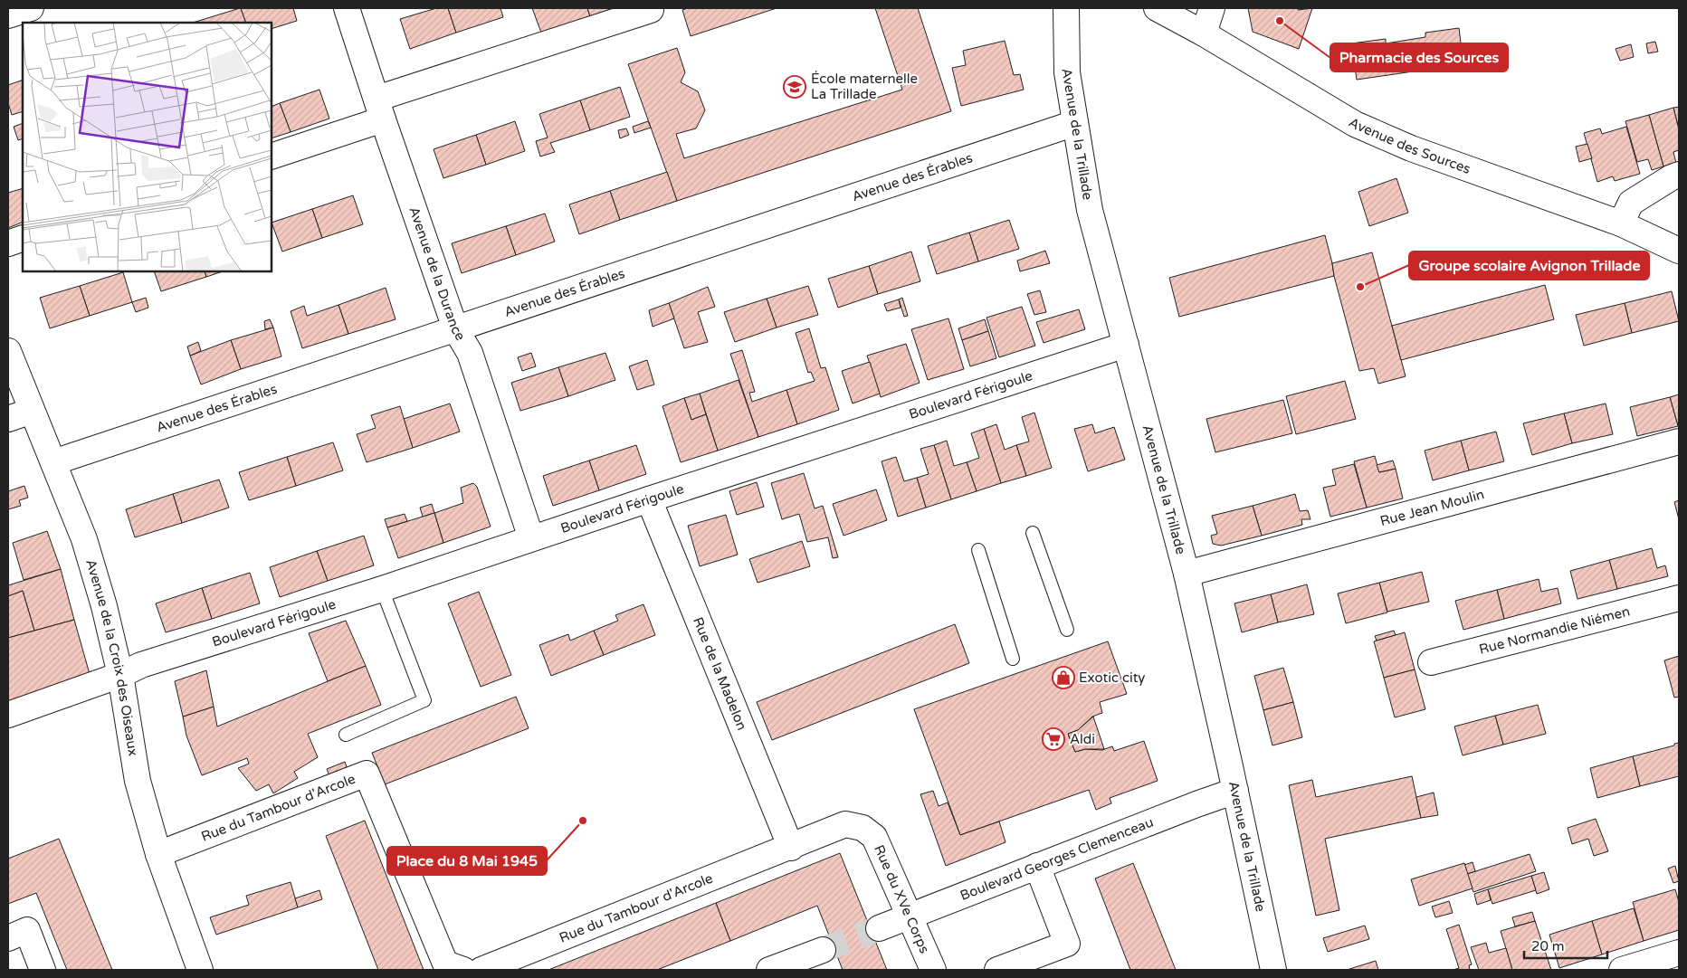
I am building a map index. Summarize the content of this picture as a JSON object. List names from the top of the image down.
{
  "streets": {
    "street": [
      "Avenue de la Trillade",
      "Avenue des Sources",
      "Avenue des Érables",
      "Avenue de la Durance",
      "Boulevard Férigoule",
      "Rue Jean Moulin",
      "Rue Normandie Niémen",
      "Avenue de la Croix des Oiseaux",
      "Rue de la Madelon",
      "Rue du Tambour d'Arcole",
      "Boulevard Georges Clemenceau",
      "Rue du XVe Corps"
    ]
  },
  "crossings": [
    ["Avenue de la Trillade", "Avenue des Érables"],
    ["Avenue de la Trillade", "Boulevard Férigoule"],
    ["Avenue de la Trillade", "Rue Jean Moulin"],
    ["Avenue de la Trillade", "Boulevard Georges Clemenceau"],
    ["Avenue des Érables", "Avenue de la Durance"],
    ["Avenue des Érables", "Avenue de la Croix des Oiseaux"],
    ["Avenue de la Durance", "Boulevard Férigoule"],
    ["Boulevard Férigoule", "Avenue de la Croix des Oiseaux"],
    ["Boulevard Férigoule", "Rue de la Madelon"],
    ["Avenue de la Croix des Oiseaux", "Rue du Tambour d'Arcole"],
    ["Rue de la Madelon", "Rue du Tambour d'Arcole"],
    ["Rue de la Madelon", "Rue du XVe Corps"],
    ["Rue du Tambour d'Arcole", "Rue du XVe Corps"],
    ["Boulevard Georges Clemenceau", "Rue du XVe Corps"]
  ],
  "places": {
    "other": ["Pharmacie des Sources", "Groupe scolaire Avignon Trillade", "Place du 8 Mai 1945"],
    "school or university": ["École maternelle La Trillade"],
    "shop": ["Exotic city"],
    "supermarket": ["Aldi"]
  },
  "scale_bar": "20 m"
}
